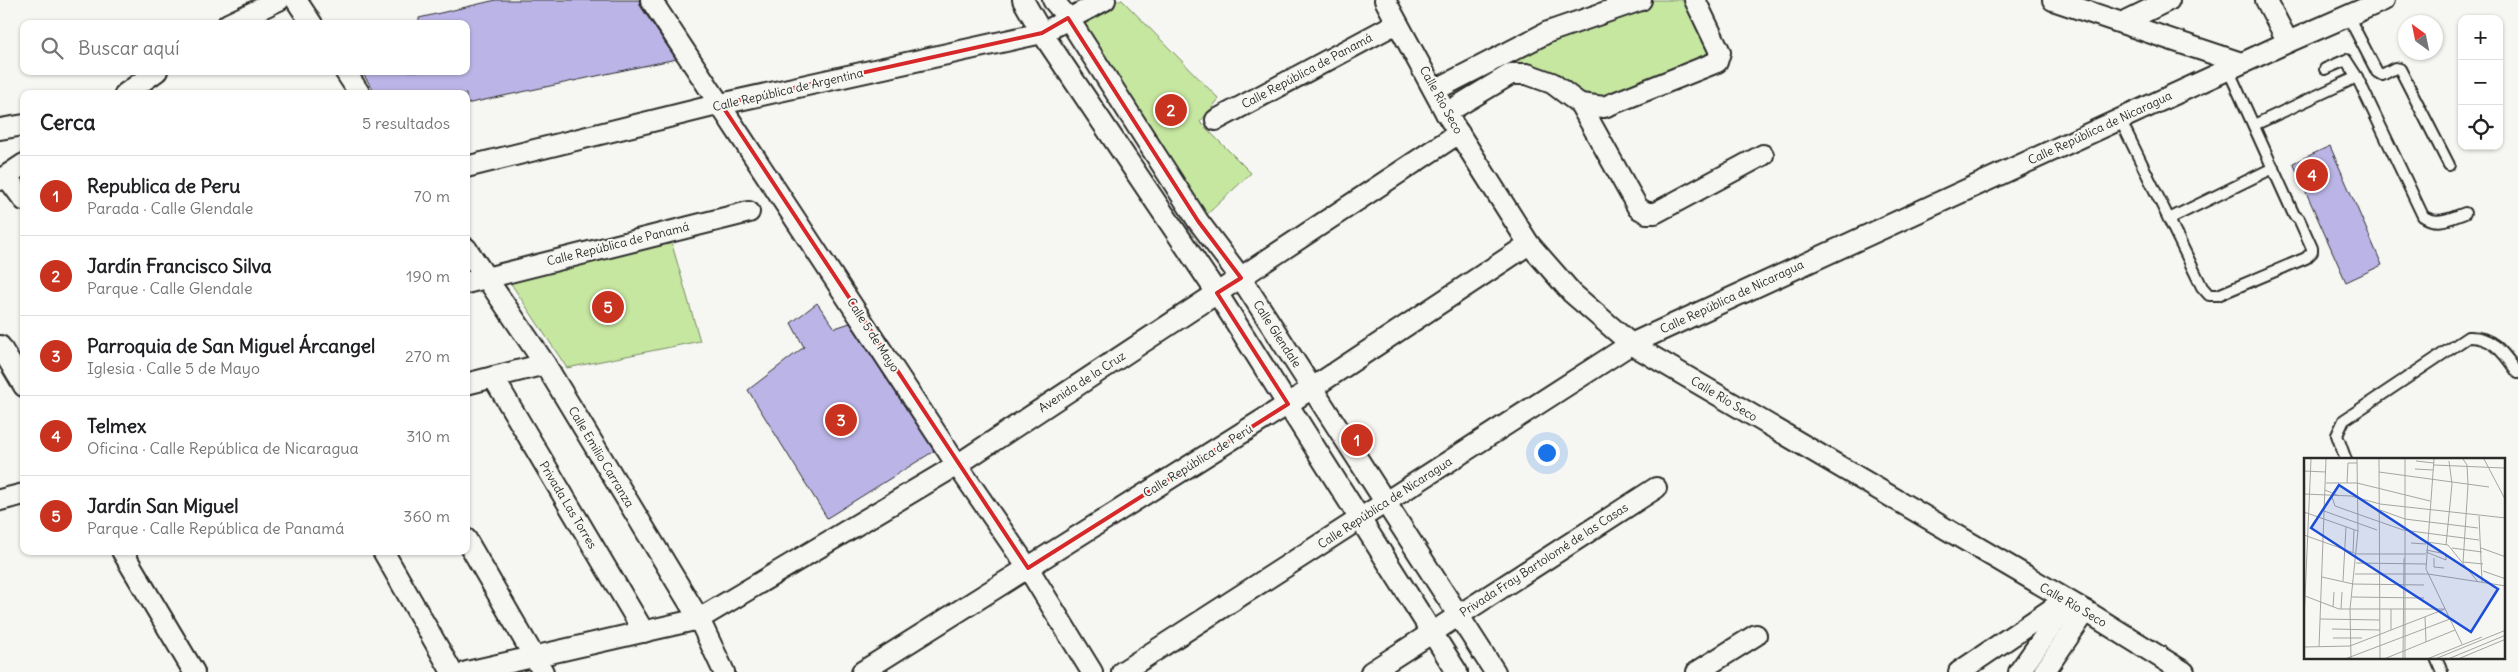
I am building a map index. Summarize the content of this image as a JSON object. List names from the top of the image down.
{
  "streets": {
    "street": [
      "Calle República de Panamá",
      "Calle República de Argentina",
      "Calle Río Seco",
      "Calle República de Nicaragua",
      "Calle Glendale",
      "Calle 5 de Mayo",
      "Avenida de la Cruz",
      "Calle Emilio Carranza",
      "Calle República de Perú",
      "Privada Las Torres",
      "Privada Fray Bartolomé de las Casas"
    ]
  },
  "crossings": [
    ["Calle República de Panamá", "Calle Río Seco"],
    ["Calle República de Panamá", "Calle Emilio Carranza"],
    ["Calle República de Argentina", "Calle Glendale"],
    ["Calle República de Argentina", "Calle 5 de Mayo"],
    ["Calle Río Seco", "Calle República de Nicaragua"],
    ["Calle Río Seco", "Avenida de la Cruz"],
    ["Calle Río Seco", "Calle República de Perú"],
    ["Calle República de Nicaragua", "Calle Glendale"],
    ["Calle Glendale", "Avenida de la Cruz"],
    ["Calle Glendale", "Calle República de Perú"],
    ["Calle Glendale", "Privada Fray Bartolomé de las Casas"],
    ["Calle 5 de Mayo", "Avenida de la Cruz"],
    ["Calle 5 de Mayo", "Calle República de Perú"],
    ["Avenida de la Cruz", "Calle Emilio Carranza"],
    ["Avenida de la Cruz", "Privada Las Torres"]
  ],
  "north": "top left",
  "page": {
    "map_buttons": ["+", "−"],
    "search": "Buscar aquí",
    "heading": ["Cerca", "5 resultados"],
    "pins": [
      "2",
      "4",
      "5",
      "3",
      "1"
    ],
    "list": [
      {
        "mark": "1",
        "name": "Republica de Peru",
        "note": "Parada · Calle Glendale",
        "value": "70 m"
      },
      {
        "mark": "2",
        "name": "Jardín Francisco Silva",
        "note": "Parque · Calle Glendale",
        "value": "190 m"
      },
      {
        "mark": "3",
        "name": "Parroquia de San Miguel Árcangel",
        "note": "Iglesia · Calle 5 de Mayo",
        "value": "270 m"
      },
      {
        "mark": "4",
        "name": "Telmex",
        "note": "Oficina · Calle República de Nicaragua",
        "value": "310 m"
      },
      {
        "mark": "5",
        "name": "Jardín San Miguel",
        "note": "Parque · Calle República de Panamá",
        "value": "360 m"
      }
    ]
  }
}
